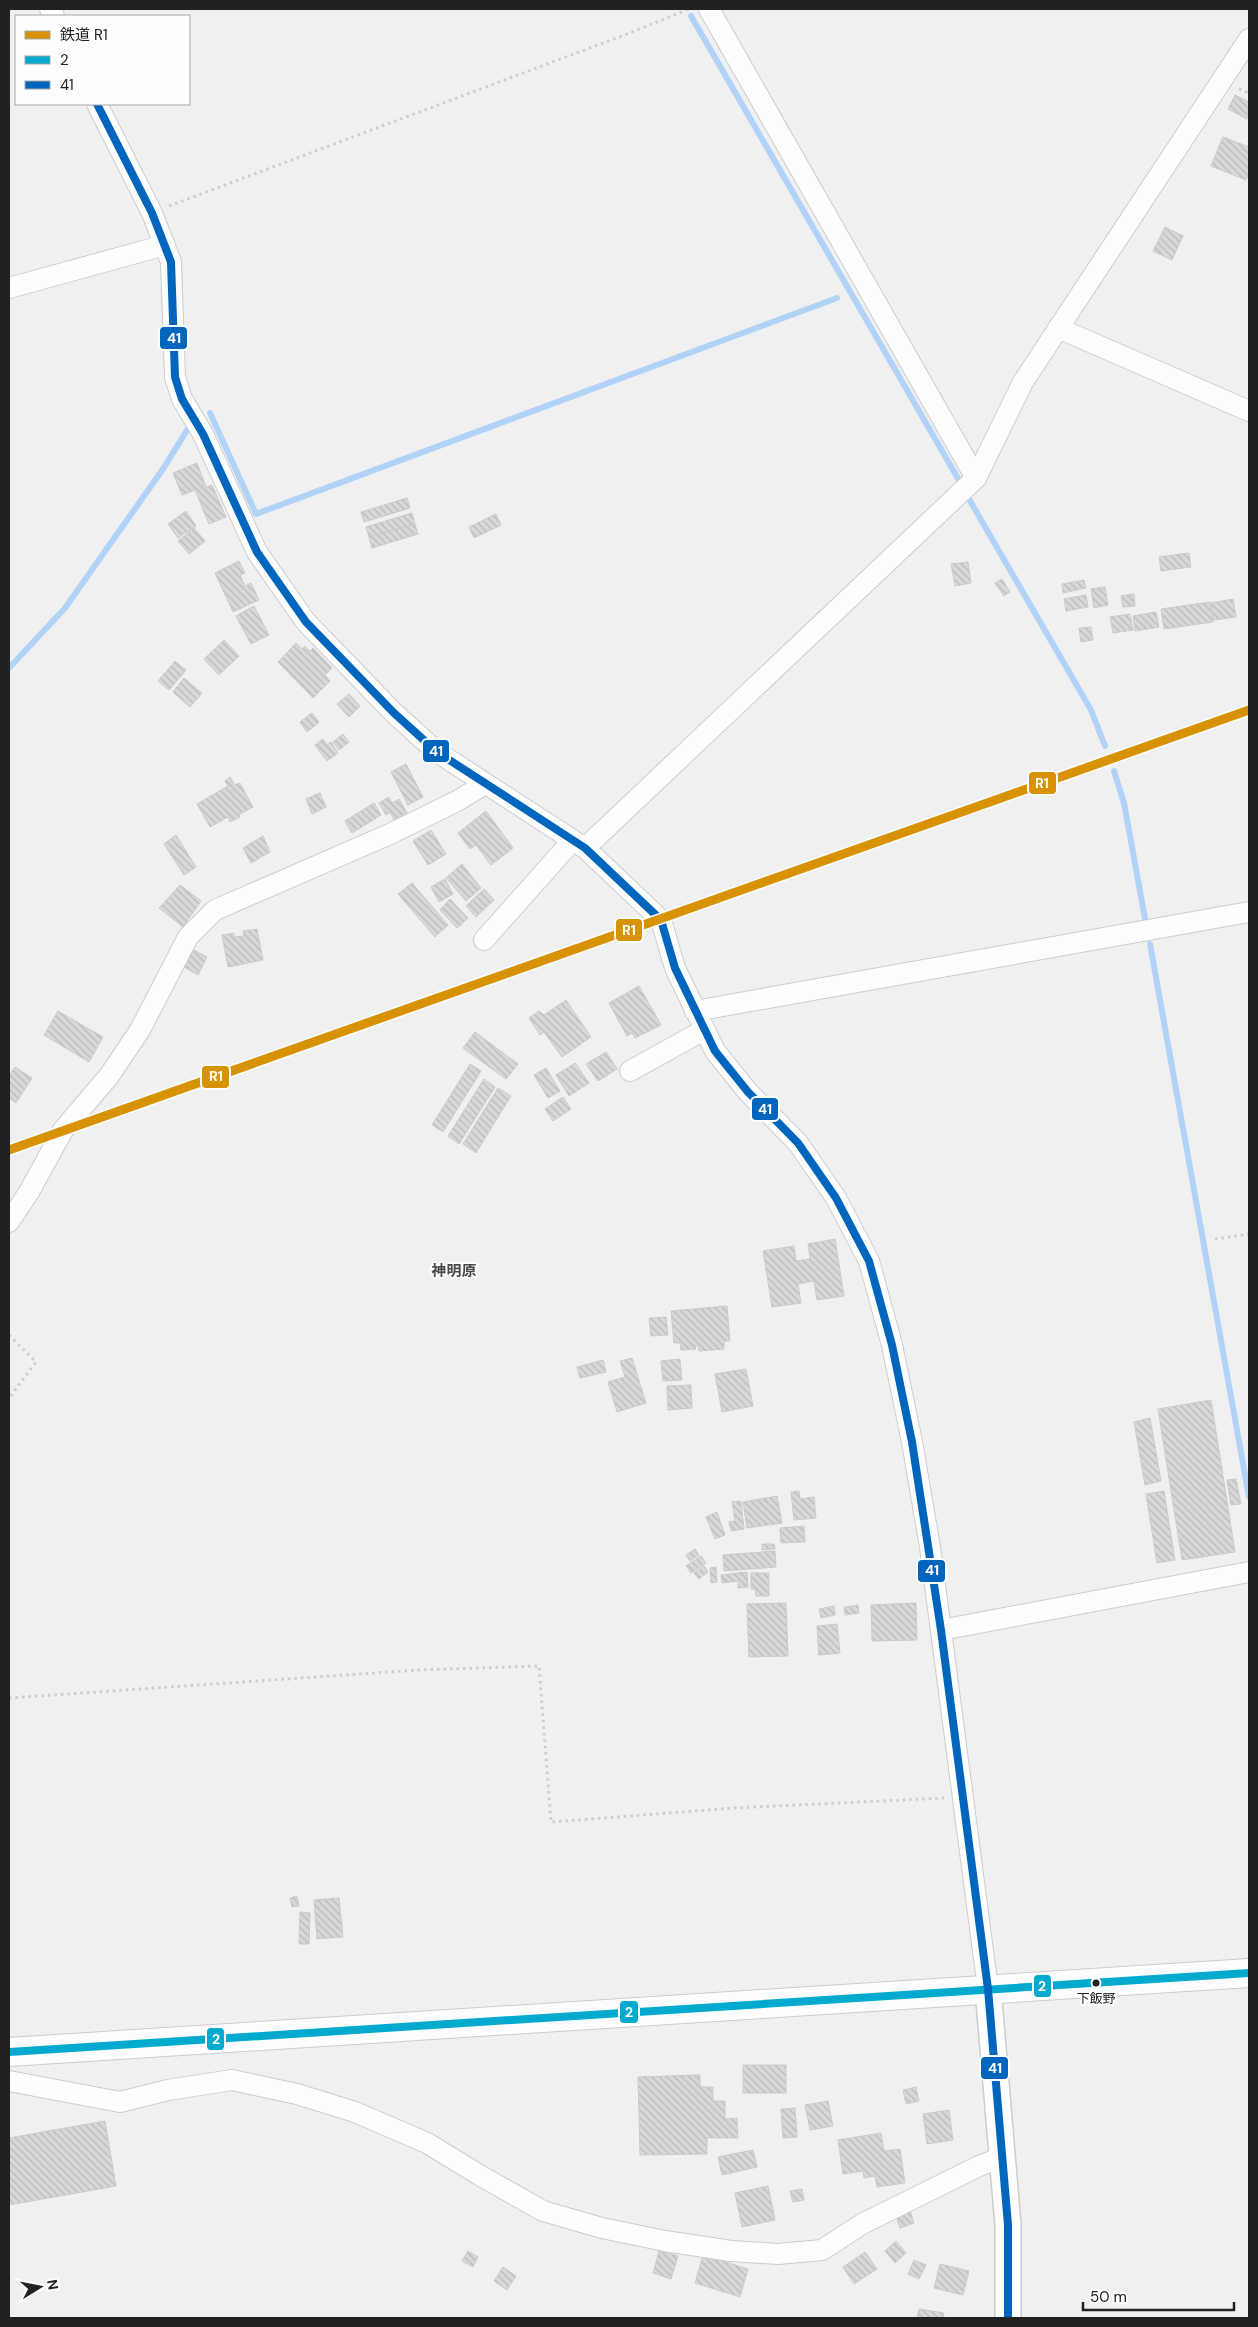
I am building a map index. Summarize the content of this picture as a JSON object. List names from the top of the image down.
{
  "districts": ["神明原"],
  "places": ["下飯野"],
  "lines": ["transit line 41", "rail line R1", "transit line 2"],
  "legend": ["鉄道 R1", "2", "41"],
  "scale_bar": "50 m",
  "north": "right"
}
